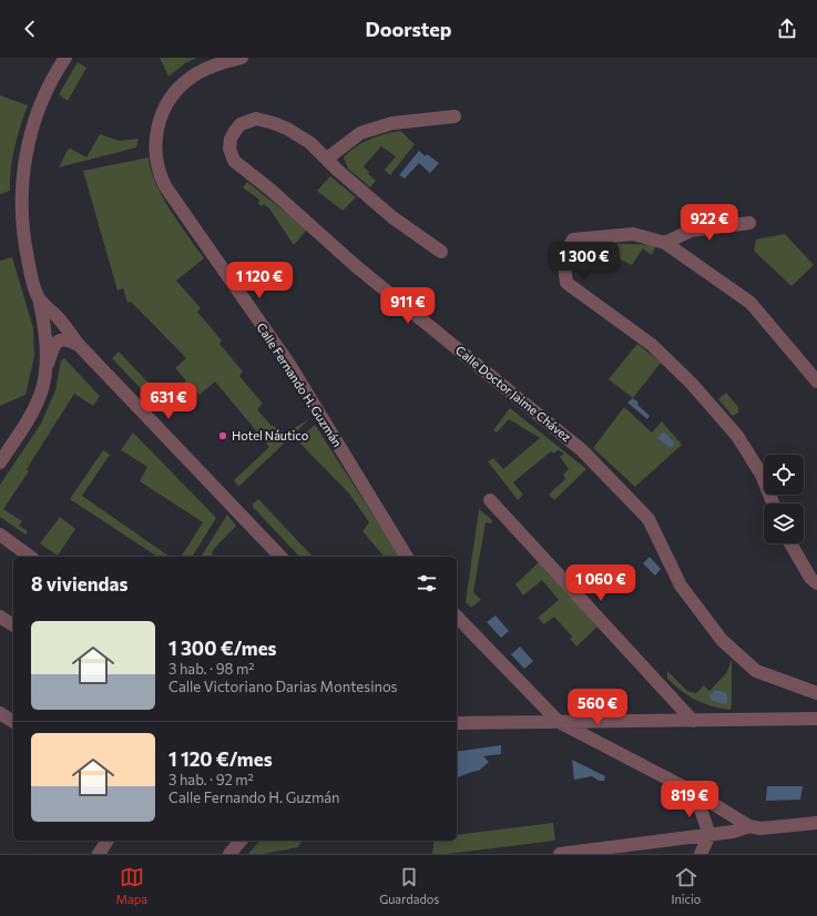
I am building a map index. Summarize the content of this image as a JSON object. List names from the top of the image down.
{
  "streets": {
    "street": ["Calle Fernando H. Guzmán", "Calle Doctor Jaime Chávez"]
  },
  "places": ["Hotel Náutico"],
  "page": {
    "header": "Doorstep",
    "price": [
      "922 €",
      "1 300 €",
      "1 120 €",
      "911 €",
      "631 €",
      "1 060 €",
      "560 €",
      "819 €"
    ],
    "heading": "8 viviendas",
    "list": [
      {
        "name": "1 300 €/mes",
        "note": "3 hab. · 98 m² · Calle Victoriano Darias Montesinos"
      },
      {
        "name": "1 120 €/mes",
        "note": "3 hab. · 92 m² · Calle Fernando H. Guzmán"
      }
    ],
    "tabs": ["Mapa", "Guardados", "Inicio"]
  }
}
